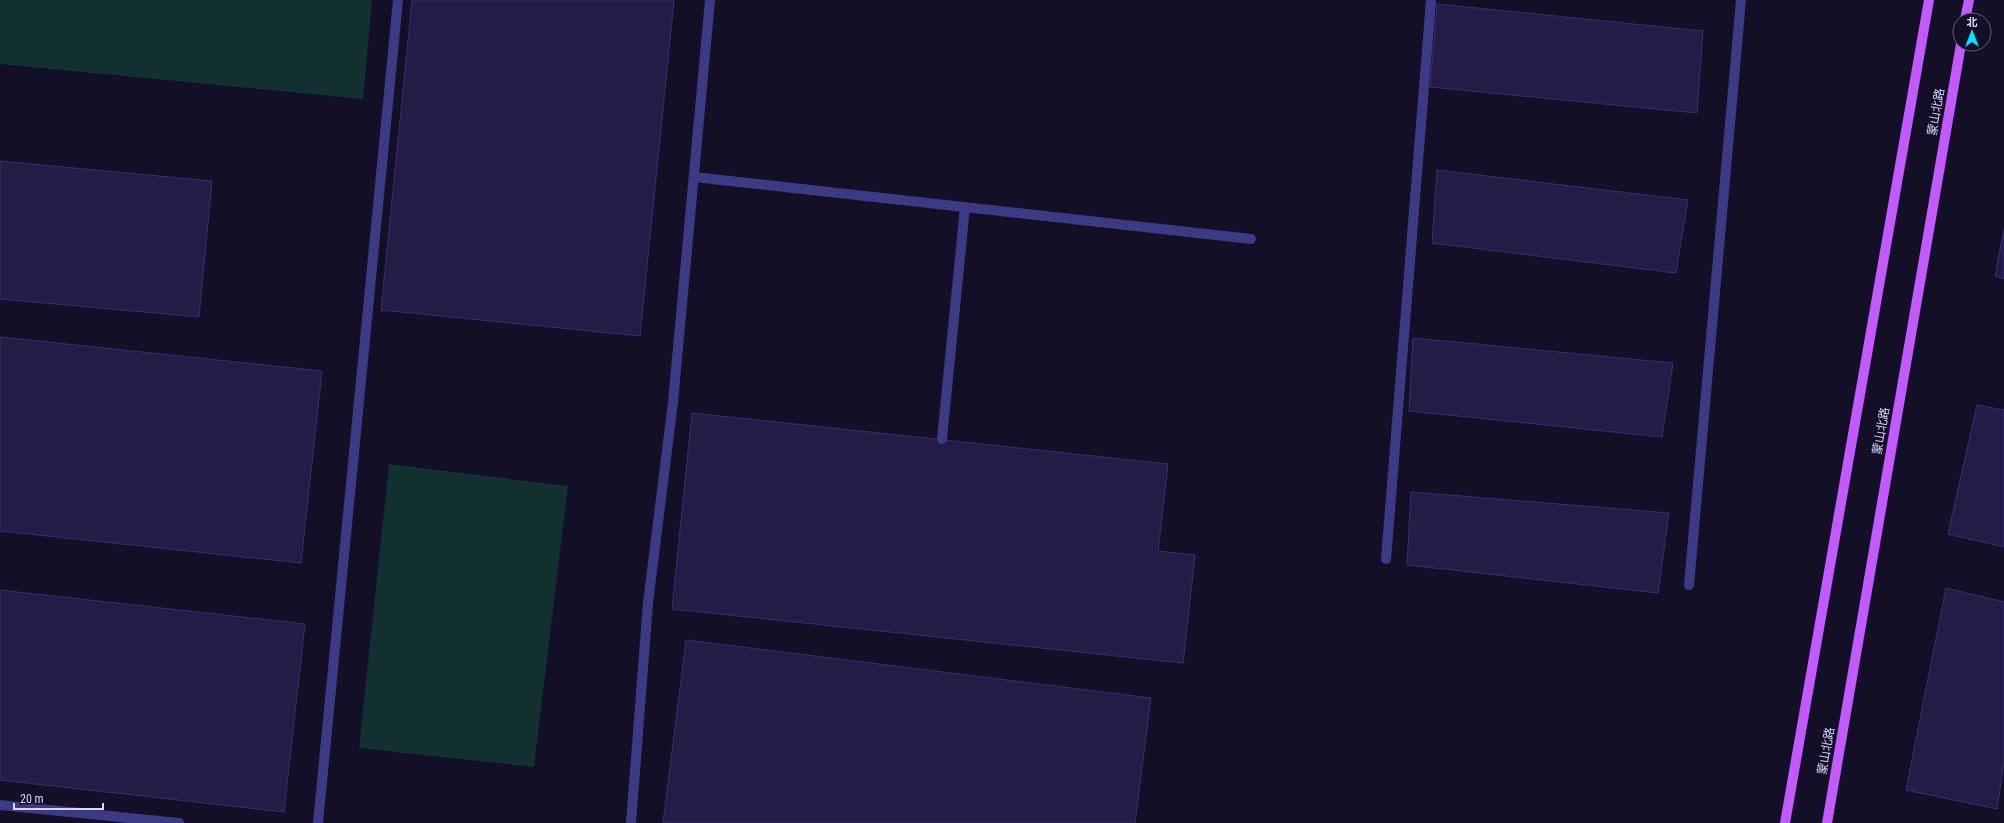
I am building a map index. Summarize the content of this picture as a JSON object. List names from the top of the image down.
{
  "streets": {
    "main road": ["蒙山北路"]
  },
  "scale_bar": "20 m",
  "north": "top"
}
